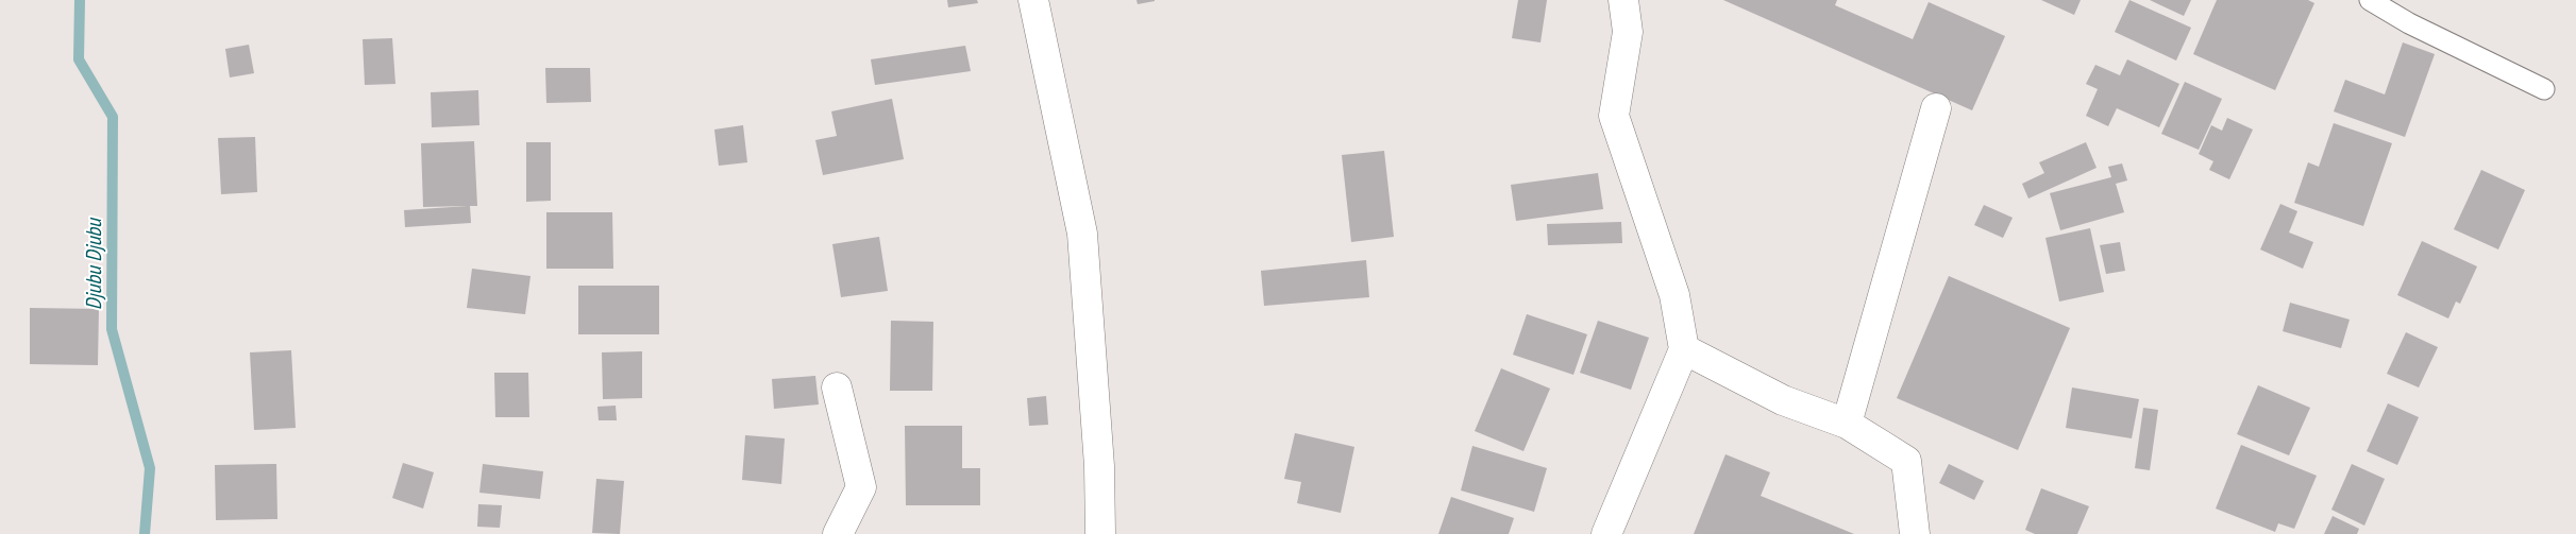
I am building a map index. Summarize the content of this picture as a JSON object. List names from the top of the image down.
{
  "water": ["Djubu Djubu"]
}
